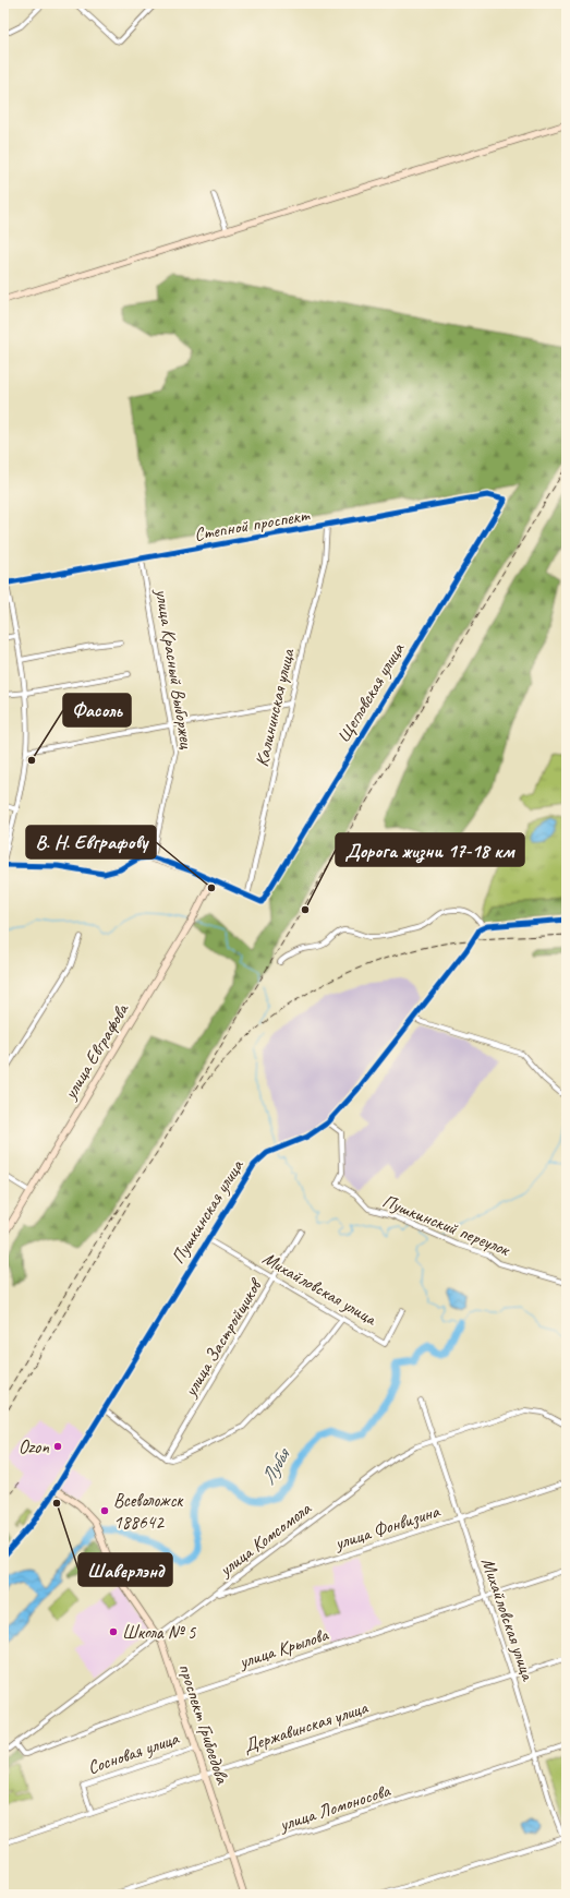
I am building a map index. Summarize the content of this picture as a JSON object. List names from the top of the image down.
{
  "streets": {
    "street": [
      "Степной проспект",
      "улица Красный Выборжец",
      "Щегловская улица",
      "Калининская улица",
      "улица Евграфова",
      "Пушкинская улица",
      "Пушкинский переулок",
      "Михайловская улица",
      "улица Застройщиков",
      "улица Фонвизина",
      "улица Комсомола",
      "улица Крылова",
      "проспект Грибоедова",
      "Державинская улица",
      "Сосновая улица",
      "улица Ломоносова"
    ]
  },
  "crossings": [
    ["Степной проспект", "улица Красный Выборжец"],
    ["Степной проспект", "Щегловская улица"],
    ["Степной проспект", "Калининская улица"],
    ["Щегловская улица", "Калининская улица"],
    ["Пушкинская улица", "Пушкинский переулок"],
    ["Пушкинская улица", "Михайловская улица"],
    ["Пушкинская улица", "проспект Грибоедова"],
    ["Михайловская улица", "улица Застройщиков"],
    ["Михайловская улица", "улица Фонвизина"],
    ["Михайловская улица", "улица Комсомола"],
    ["Михайловская улица", "улица Крылова"],
    ["Михайловская улица", "Державинская улица"],
    ["Михайловская улица", "улица Ломоносова"],
    ["улица Фонвизина", "улица Комсомола"],
    ["улица Комсомола", "улица Крылова"],
    ["улица Комсомола", "проспект Грибоедова"],
    ["улица Крылова", "проспект Грибоедова"],
    ["проспект Грибоедова", "Державинская улица"],
    ["проспект Грибоедова", "Сосновая улица"],
    ["проспект Грибоедова", "улица Ломоносова"],
    ["Державинская улица", "Сосновая улица"]
  ],
  "water": ["Лубья"],
  "places": [
    "Фасоль",
    "В. Н. Евграфову",
    "Дорога жизни 17-18 км",
    "Ozon",
    "Шаверлэнд",
    "Всеволожск 188642",
    "Школа № 5"
  ]
}
